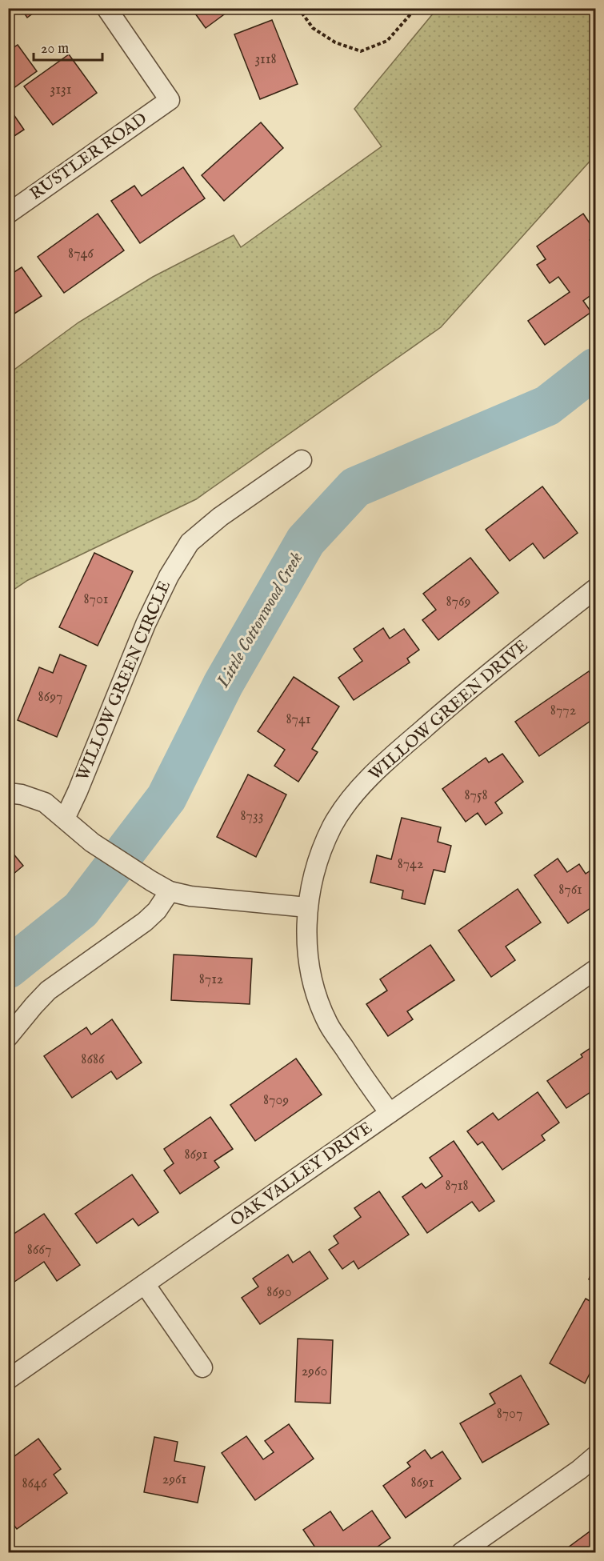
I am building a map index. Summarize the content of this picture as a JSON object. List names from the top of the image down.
{
  "streets": {
    "street": [
      "RUSTLER ROAD",
      "WILLOW GREEN CIRCLE",
      "WILLOW GREEN DRIVE",
      "OAK VALLEY DRIVE"
    ]
  },
  "crossings": [
    ["WILLOW GREEN DRIVE", "OAK VALLEY DRIVE"]
  ],
  "water": ["Little Cottonwood Creek"],
  "house_numbers": [
    "3118",
    "3131",
    "8746",
    "8701",
    "8769",
    "8697",
    "8772",
    "8741",
    "8758",
    "8733",
    "8742",
    "8761",
    "8712",
    "8686",
    "8709",
    "8691",
    "8718",
    "8667",
    "8690",
    "2960",
    "8707",
    "2961",
    "8691",
    "8646"
  ],
  "scale_bar": "20 m"
}
